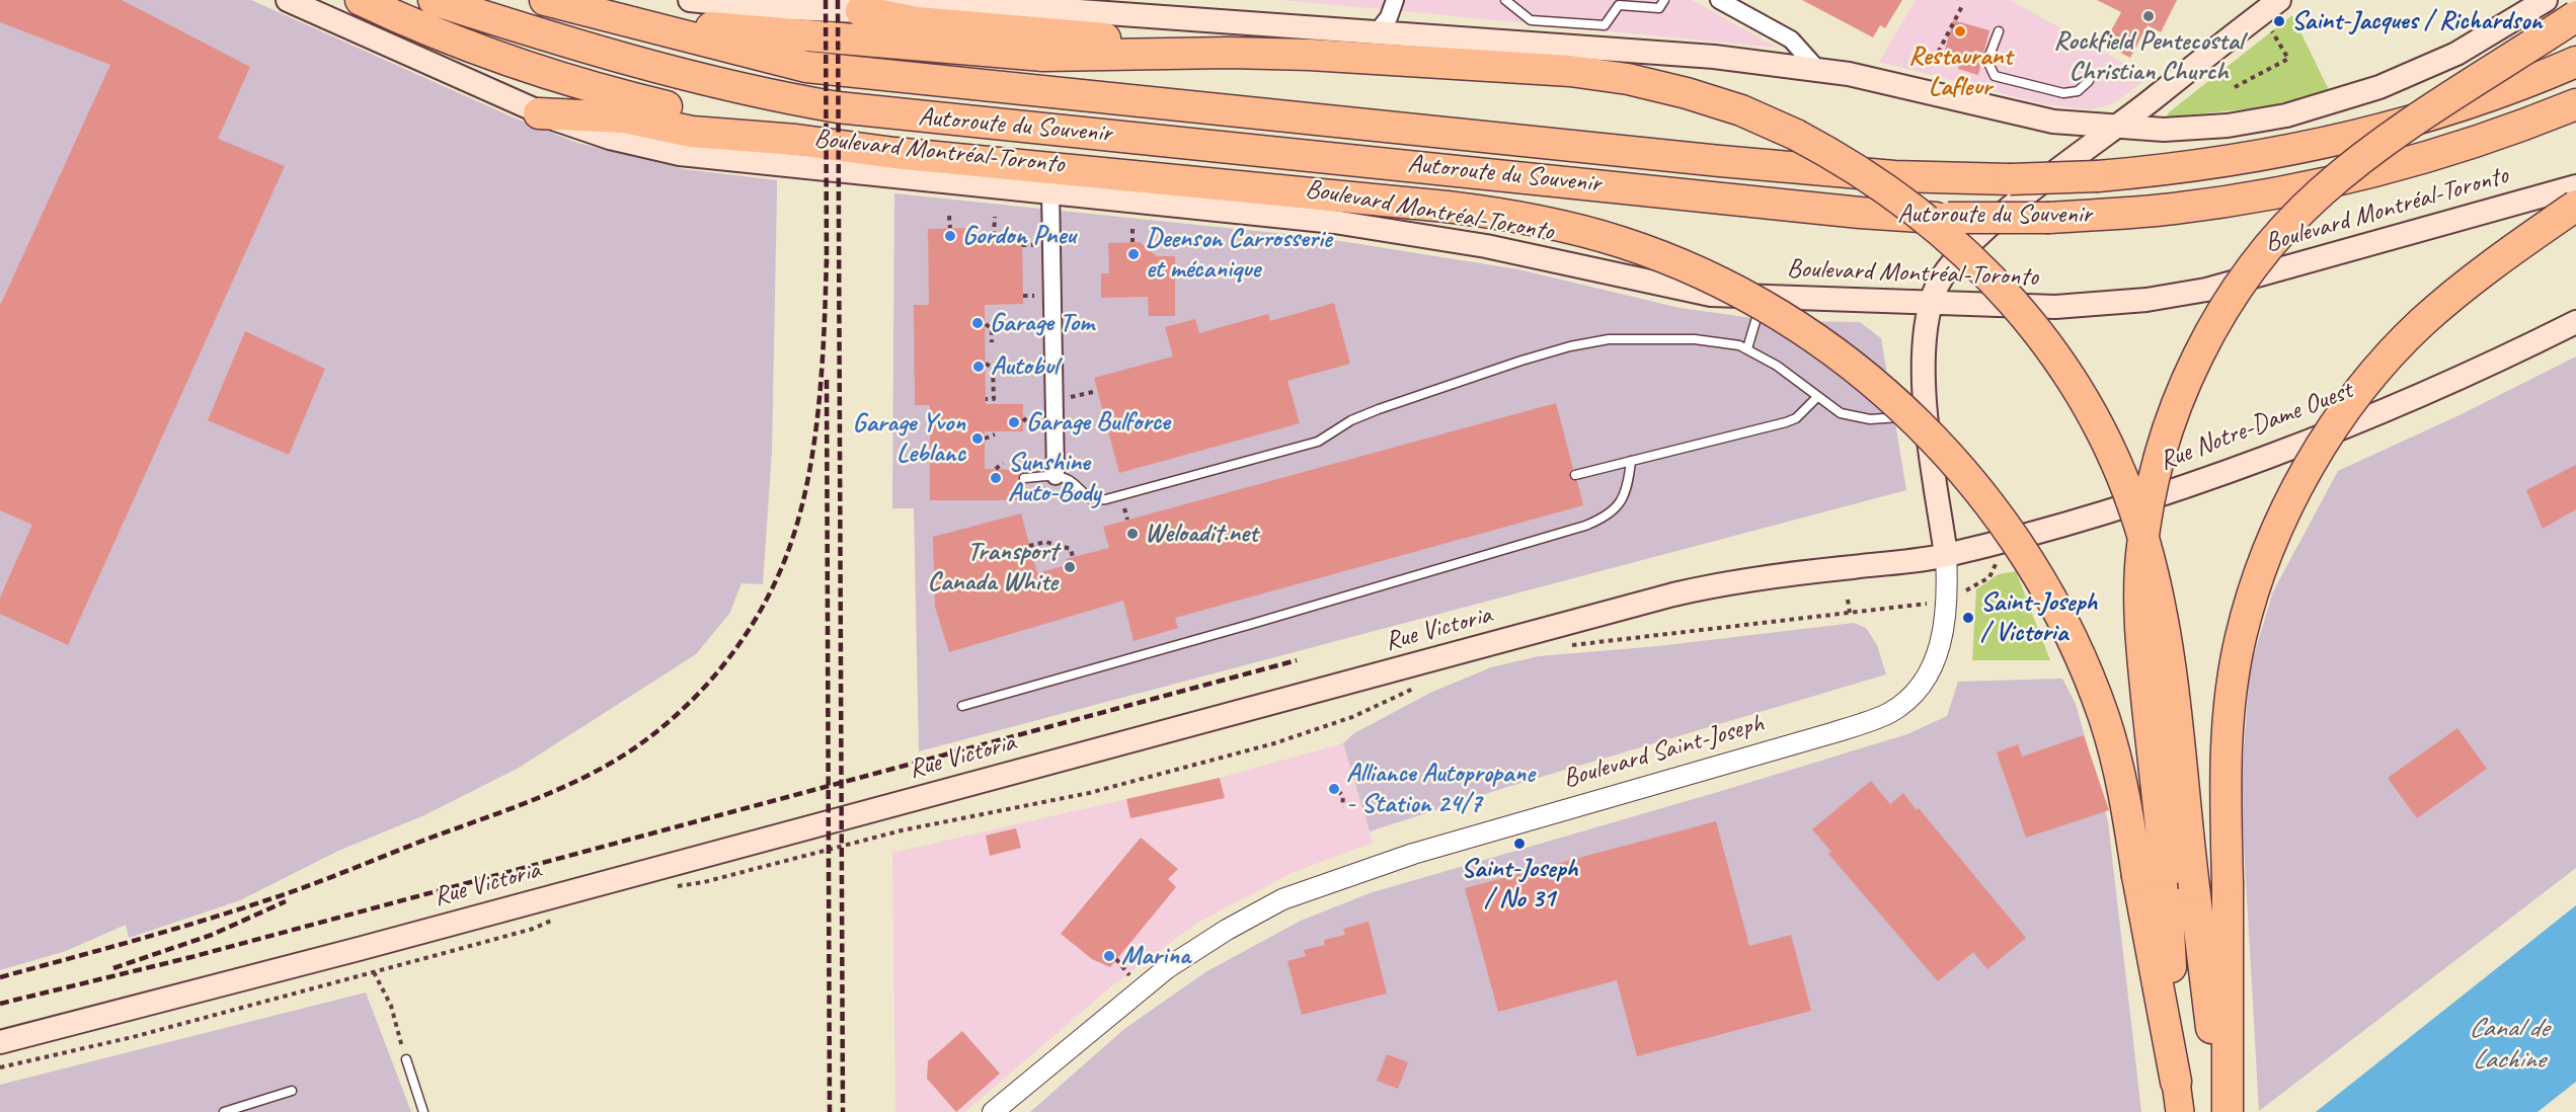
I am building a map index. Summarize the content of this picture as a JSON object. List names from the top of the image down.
{
  "streets": {
    "highway": ["Autoroute du Souvenir"],
    "main road": [
      "Boulevard Montréal-Toronto",
      "Rue Notre-Dame Ouest",
      "Rue Victoria",
      "Boulevard Saint-Joseph"
    ]
  },
  "crossings": [
    ["Boulevard Montréal-Toronto", "Boulevard Saint-Joseph"],
    ["Rue Notre-Dame Ouest", "Rue Victoria"],
    ["Rue Notre-Dame Ouest", "Boulevard Saint-Joseph"],
    ["Rue Victoria", "Boulevard Saint-Joseph"]
  ],
  "water": ["Canal de Lachine"],
  "places": [
    "Rockfield Pentecostal Christian Church",
    "Saint-Jacques / Richardson",
    "Restaurant Lafleur",
    "Gordon Pneu",
    "Deenson Carrosserie et mécanique",
    "Garage Tom",
    "Autobul",
    "Garage Bulforce",
    "Garage Yvon Leblanc",
    "Sunshine Auto-Body",
    "Weloadit.net",
    "Transport Canada White",
    "Saint-Joseph / Victoria",
    "Alliance Autopropane - Station 24/7",
    "Saint-Joseph / No 31",
    "Marina"
  ]
}
